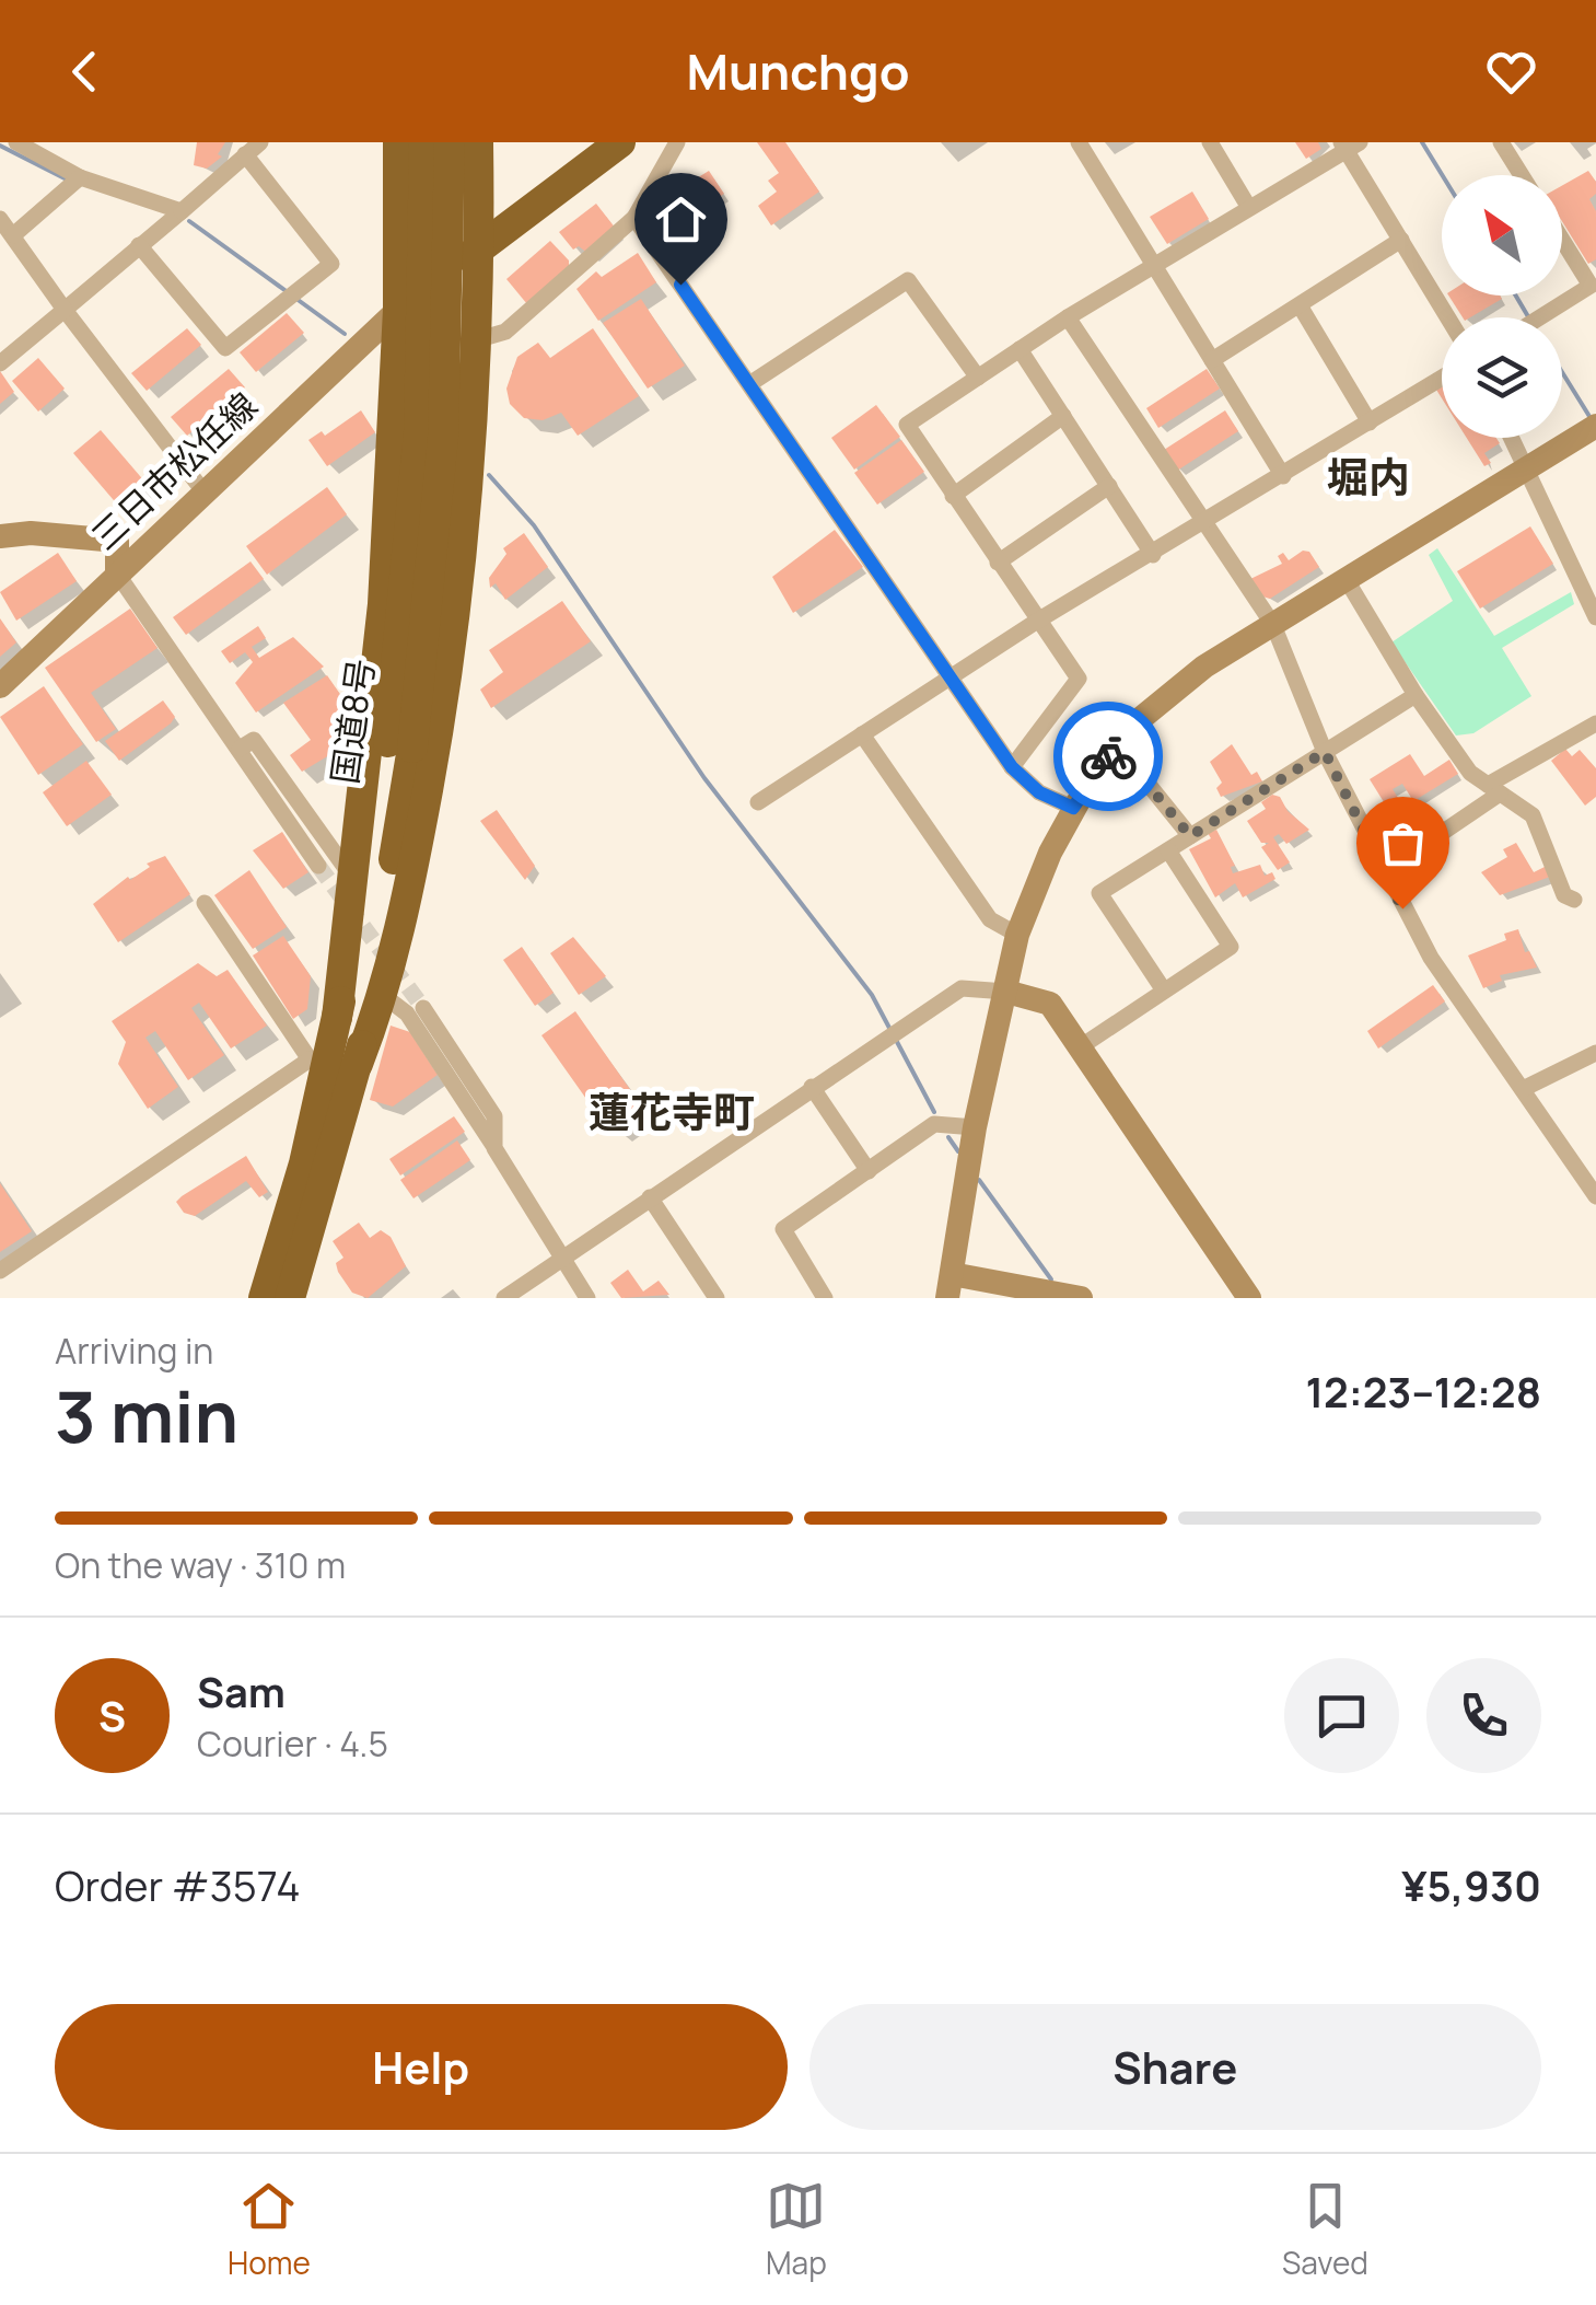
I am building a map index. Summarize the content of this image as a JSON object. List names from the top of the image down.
{
  "streets": {
    "highway": ["国道8号"],
    "street": ["三日市松任線"]
  },
  "districts": ["堀内", "蓮花寺町"],
  "north": "top left",
  "page": {
    "header": "Munchgo",
    "heading": ["3 min", "Arriving in", "12:23–12:28"],
    "panel": [
      "Sam",
      "Courier · 4.5",
      "Order #3574",
      "¥5,930"
    ],
    "bar": "On the way · 310 m",
    "round": "S",
    "buttons": ["Help", "Share"],
    "tabs": ["Home", "Map", "Saved"]
  }
}
